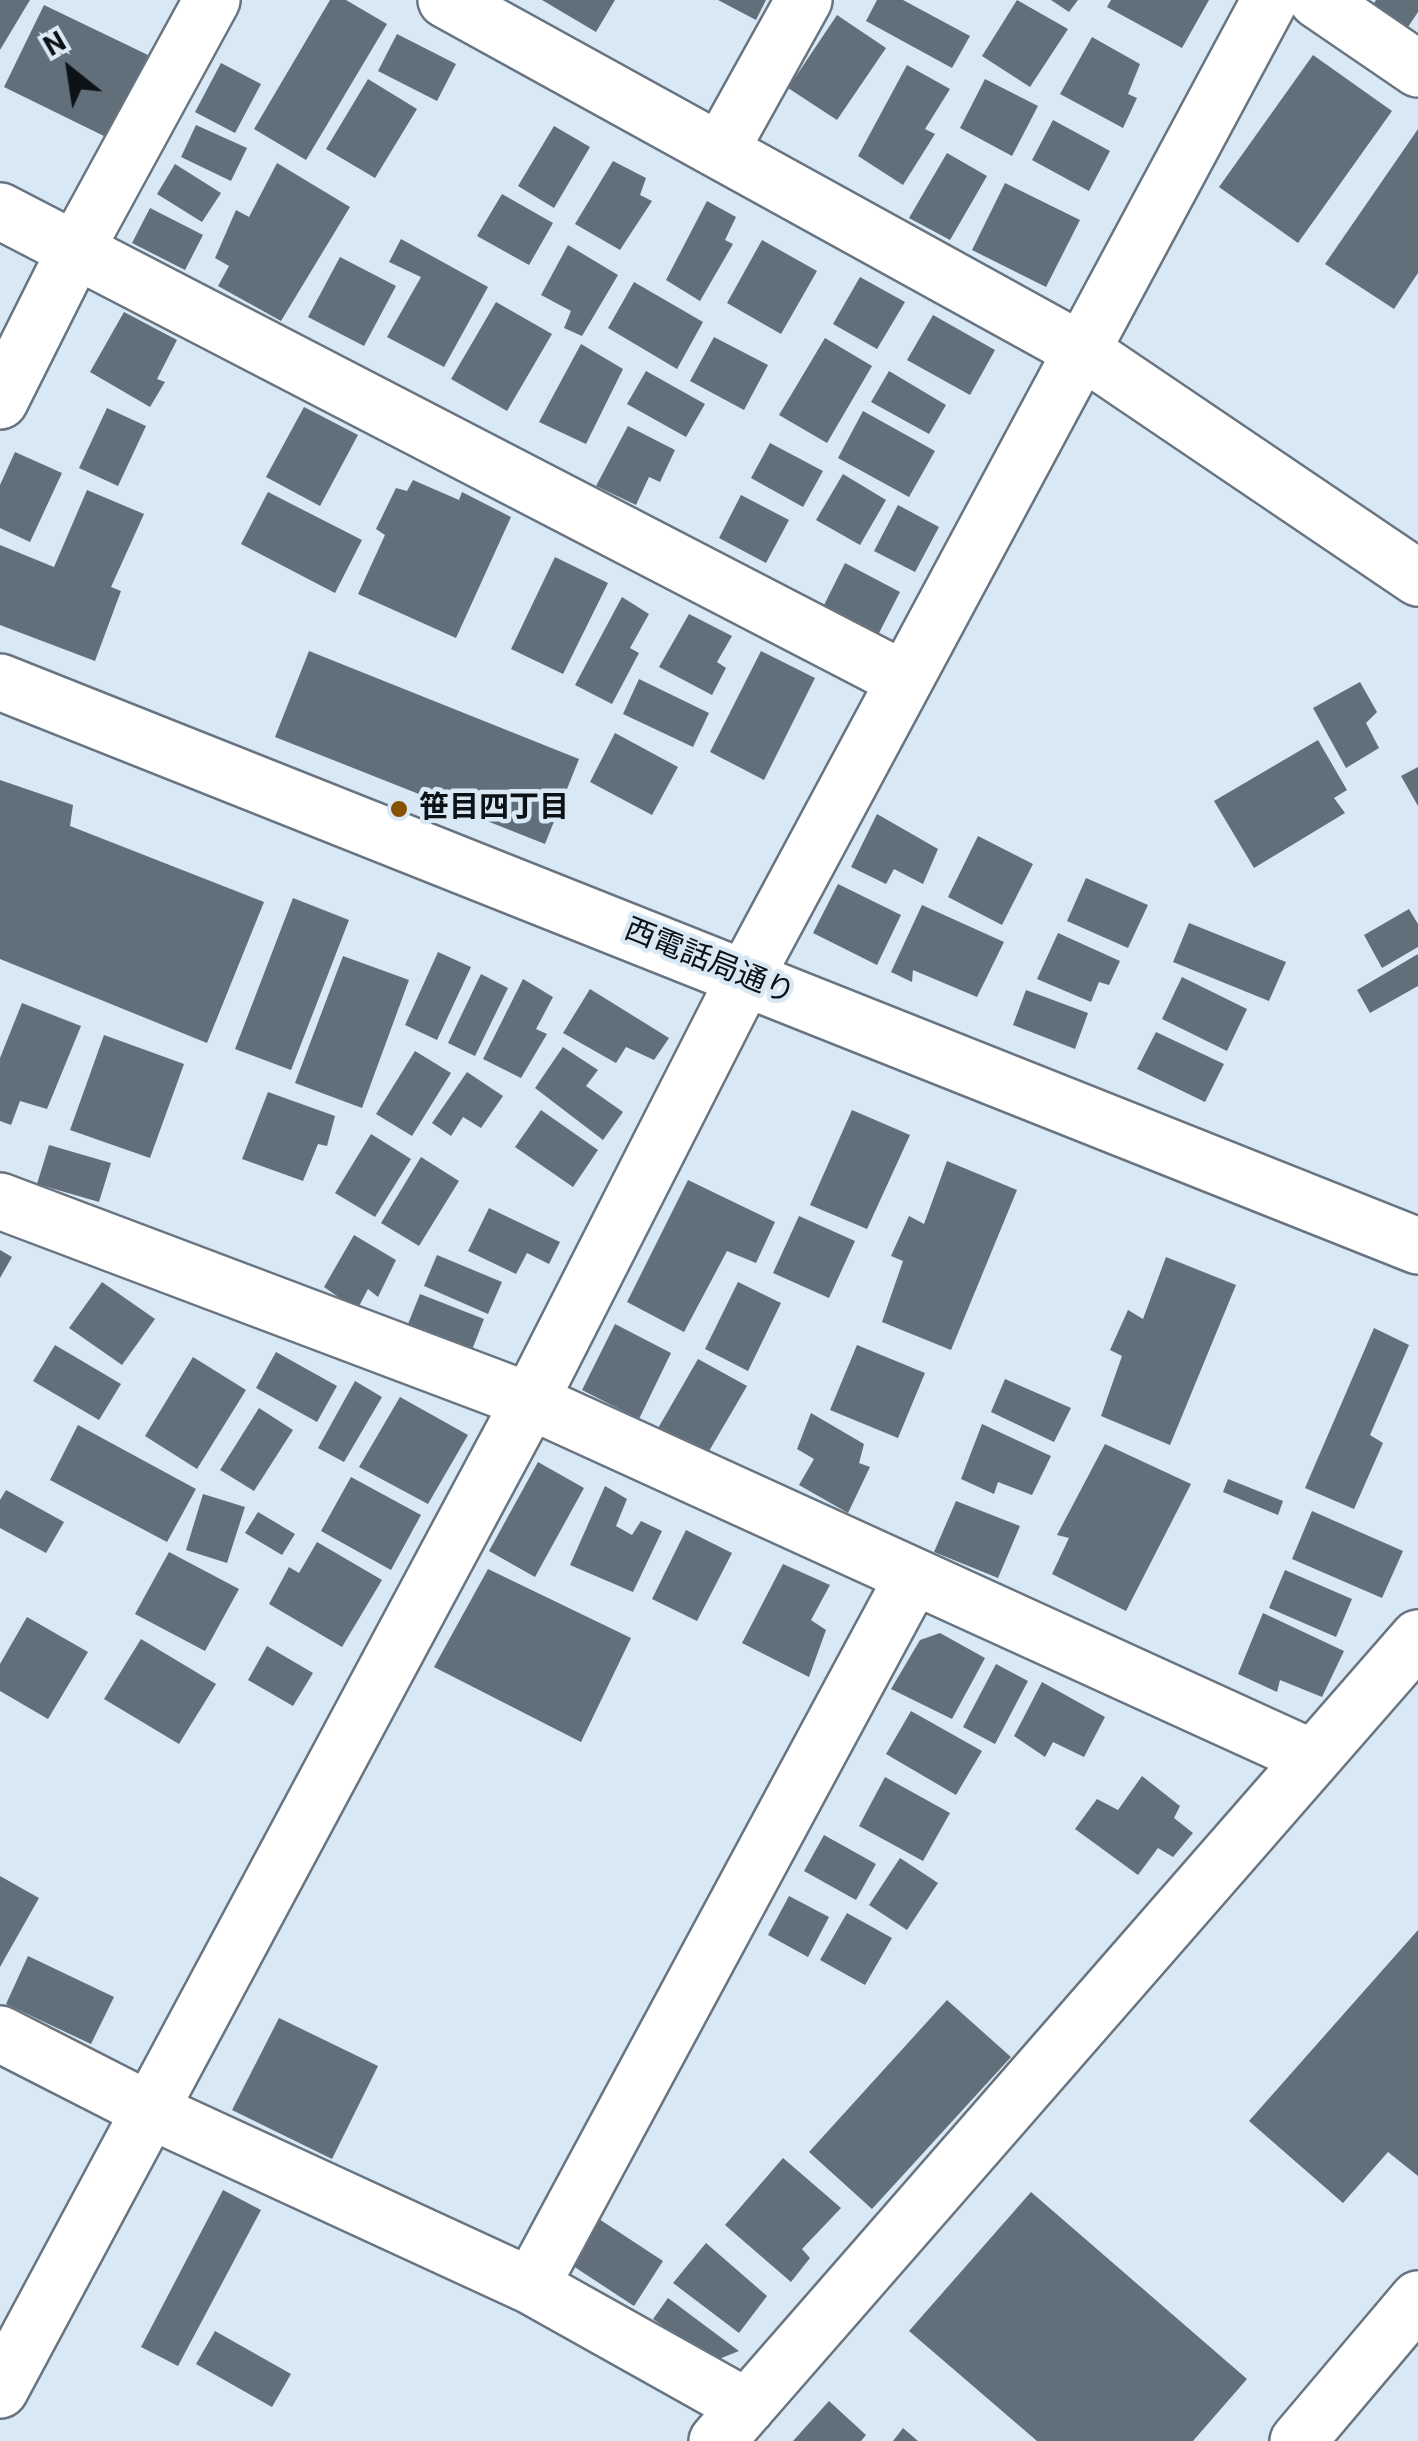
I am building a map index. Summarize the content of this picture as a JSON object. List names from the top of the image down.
{
  "streets": {
    "street": ["西電話局通り"]
  },
  "places": ["笹目四丁目"],
  "north": "top left"
}
